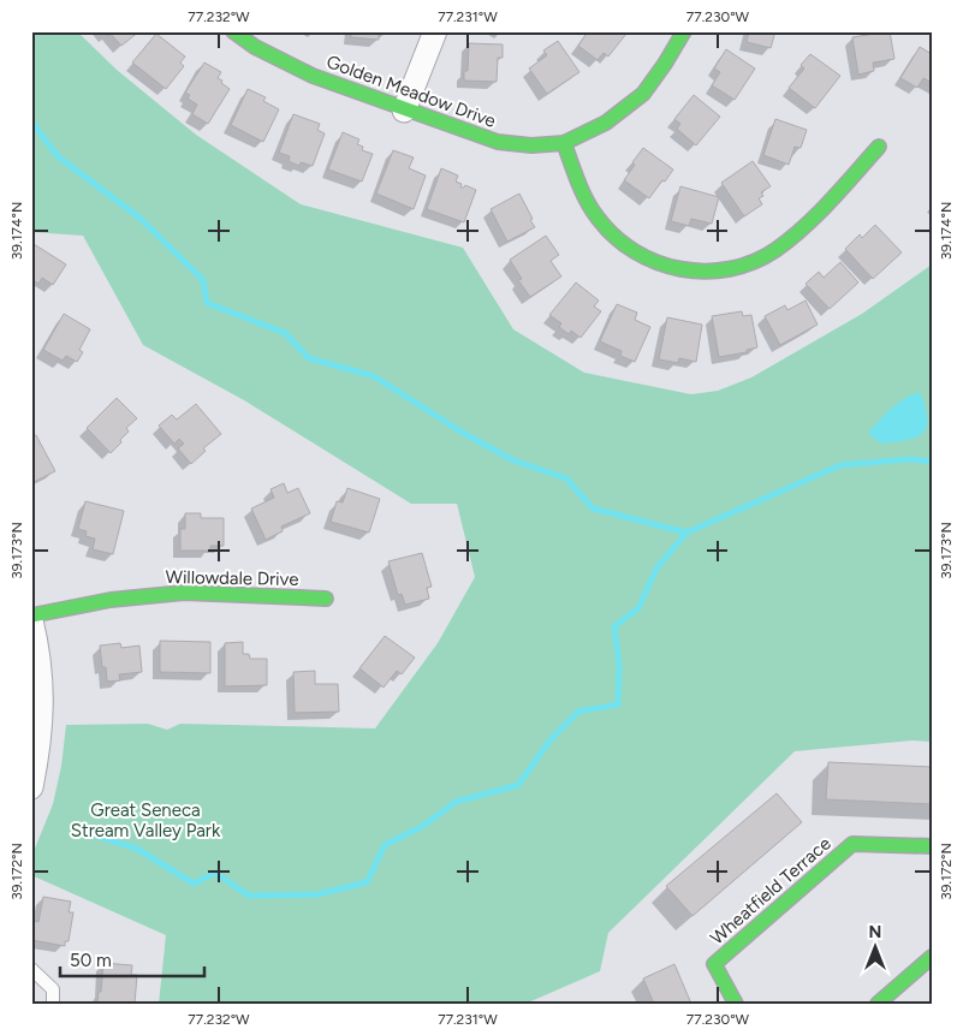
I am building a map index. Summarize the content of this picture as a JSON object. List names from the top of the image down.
{
  "streets": {
    "street": ["Golden Meadow Drive", "Willowdale Drive", "Wheatfield Terrace"]
  },
  "parks": ["Great Seneca Stream Valley Park"],
  "scale_bar": "50 m",
  "north": "top",
  "coordinates": [
    "77.232°W",
    "77.231°W",
    "77.230°W",
    "39.174°N",
    "39.173°N",
    "39.172°N"
  ]
}
